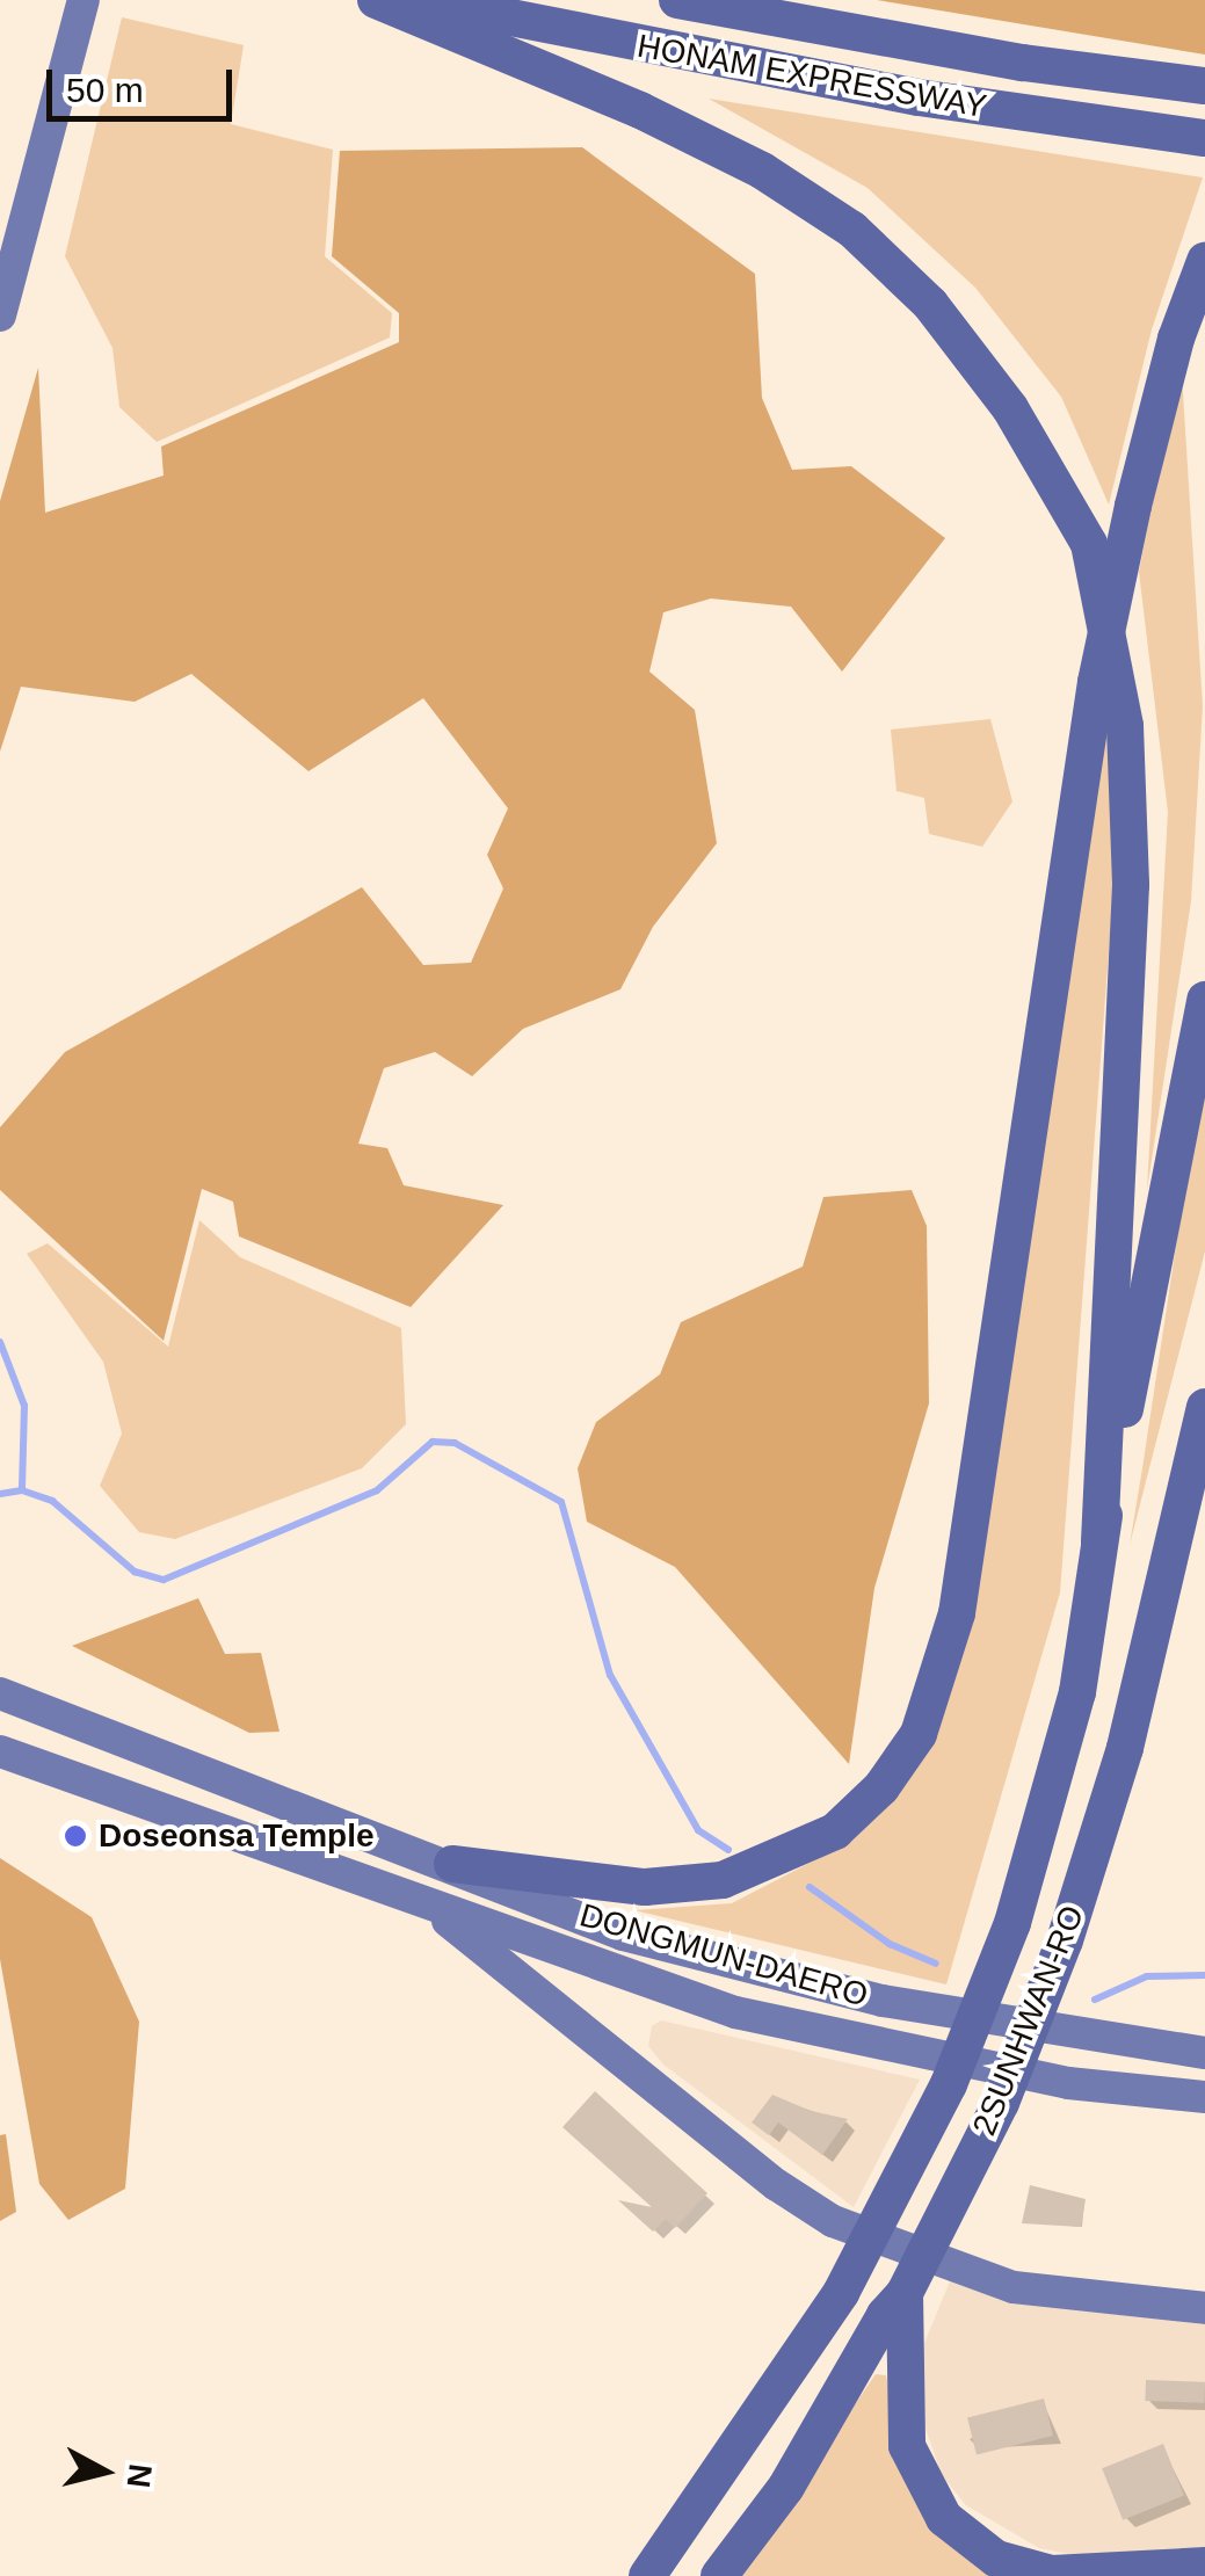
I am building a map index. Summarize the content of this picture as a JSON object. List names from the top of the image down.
{
  "streets": {
    "highway": ["HONAM EXPRESSWAY", "2SUNHWAN-RO"],
    "main road": ["DONGMUN-DAERO"]
  },
  "places": ["Doseonsa Temple"],
  "scale_bar": "50 m",
  "north": "right"
}
